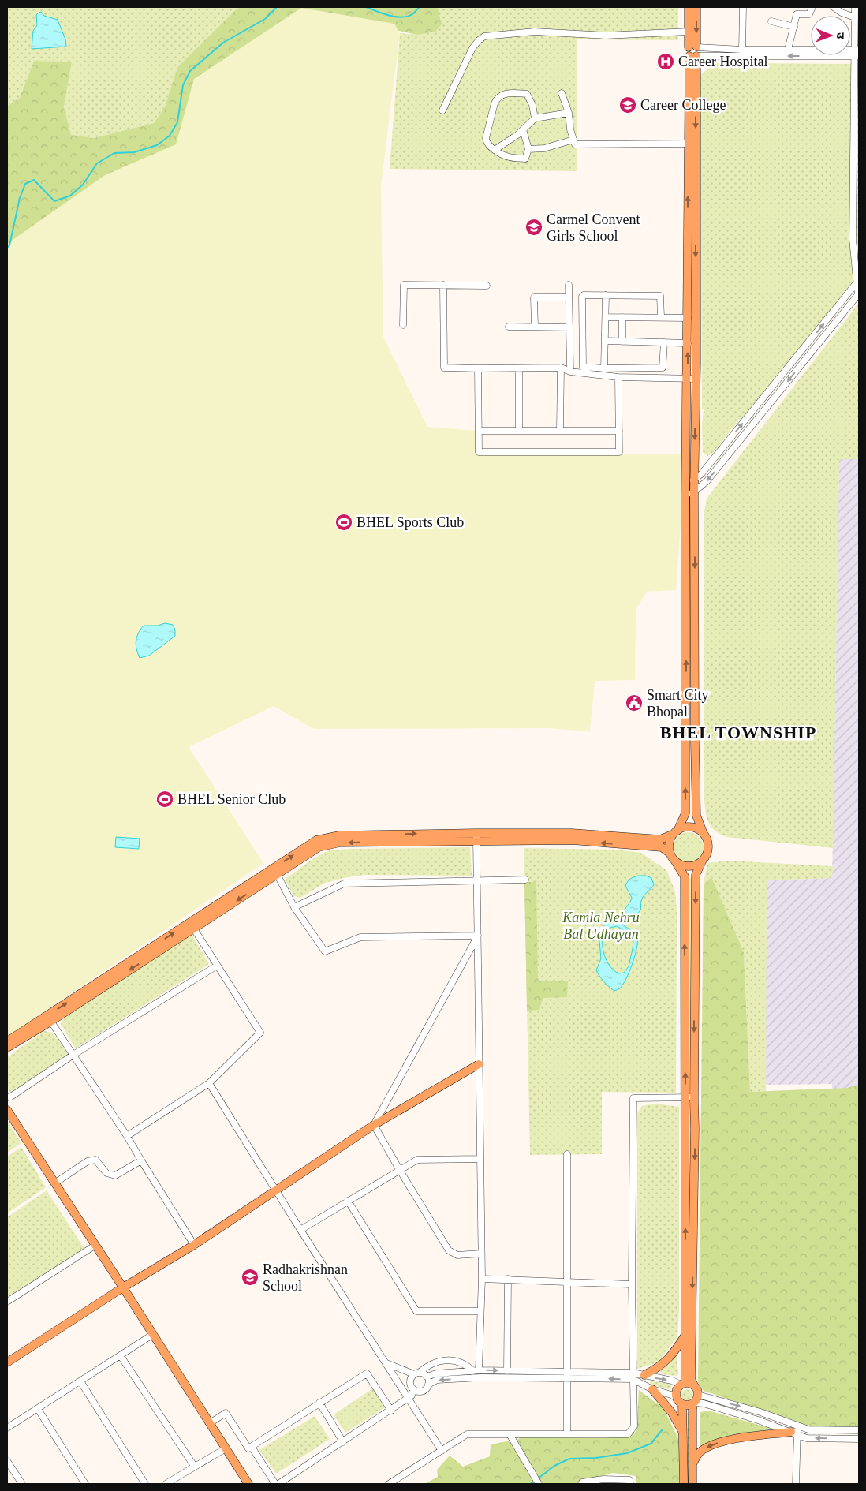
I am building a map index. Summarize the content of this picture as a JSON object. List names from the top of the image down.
{
  "districts": ["BHEL TOWNSHIP"],
  "parks": ["Kamla Nehru Bal Udhayan"],
  "places": {
    "hospital": ["Career Hospital"],
    "school or university": ["Career College", "Carmel Convent Girls School", "Radhakrishnan School"],
    "sports": ["BHEL Sports Club", "BHEL Senior Club"],
    "public building": ["Smart City Bhopal"]
  },
  "north": "right"
}
